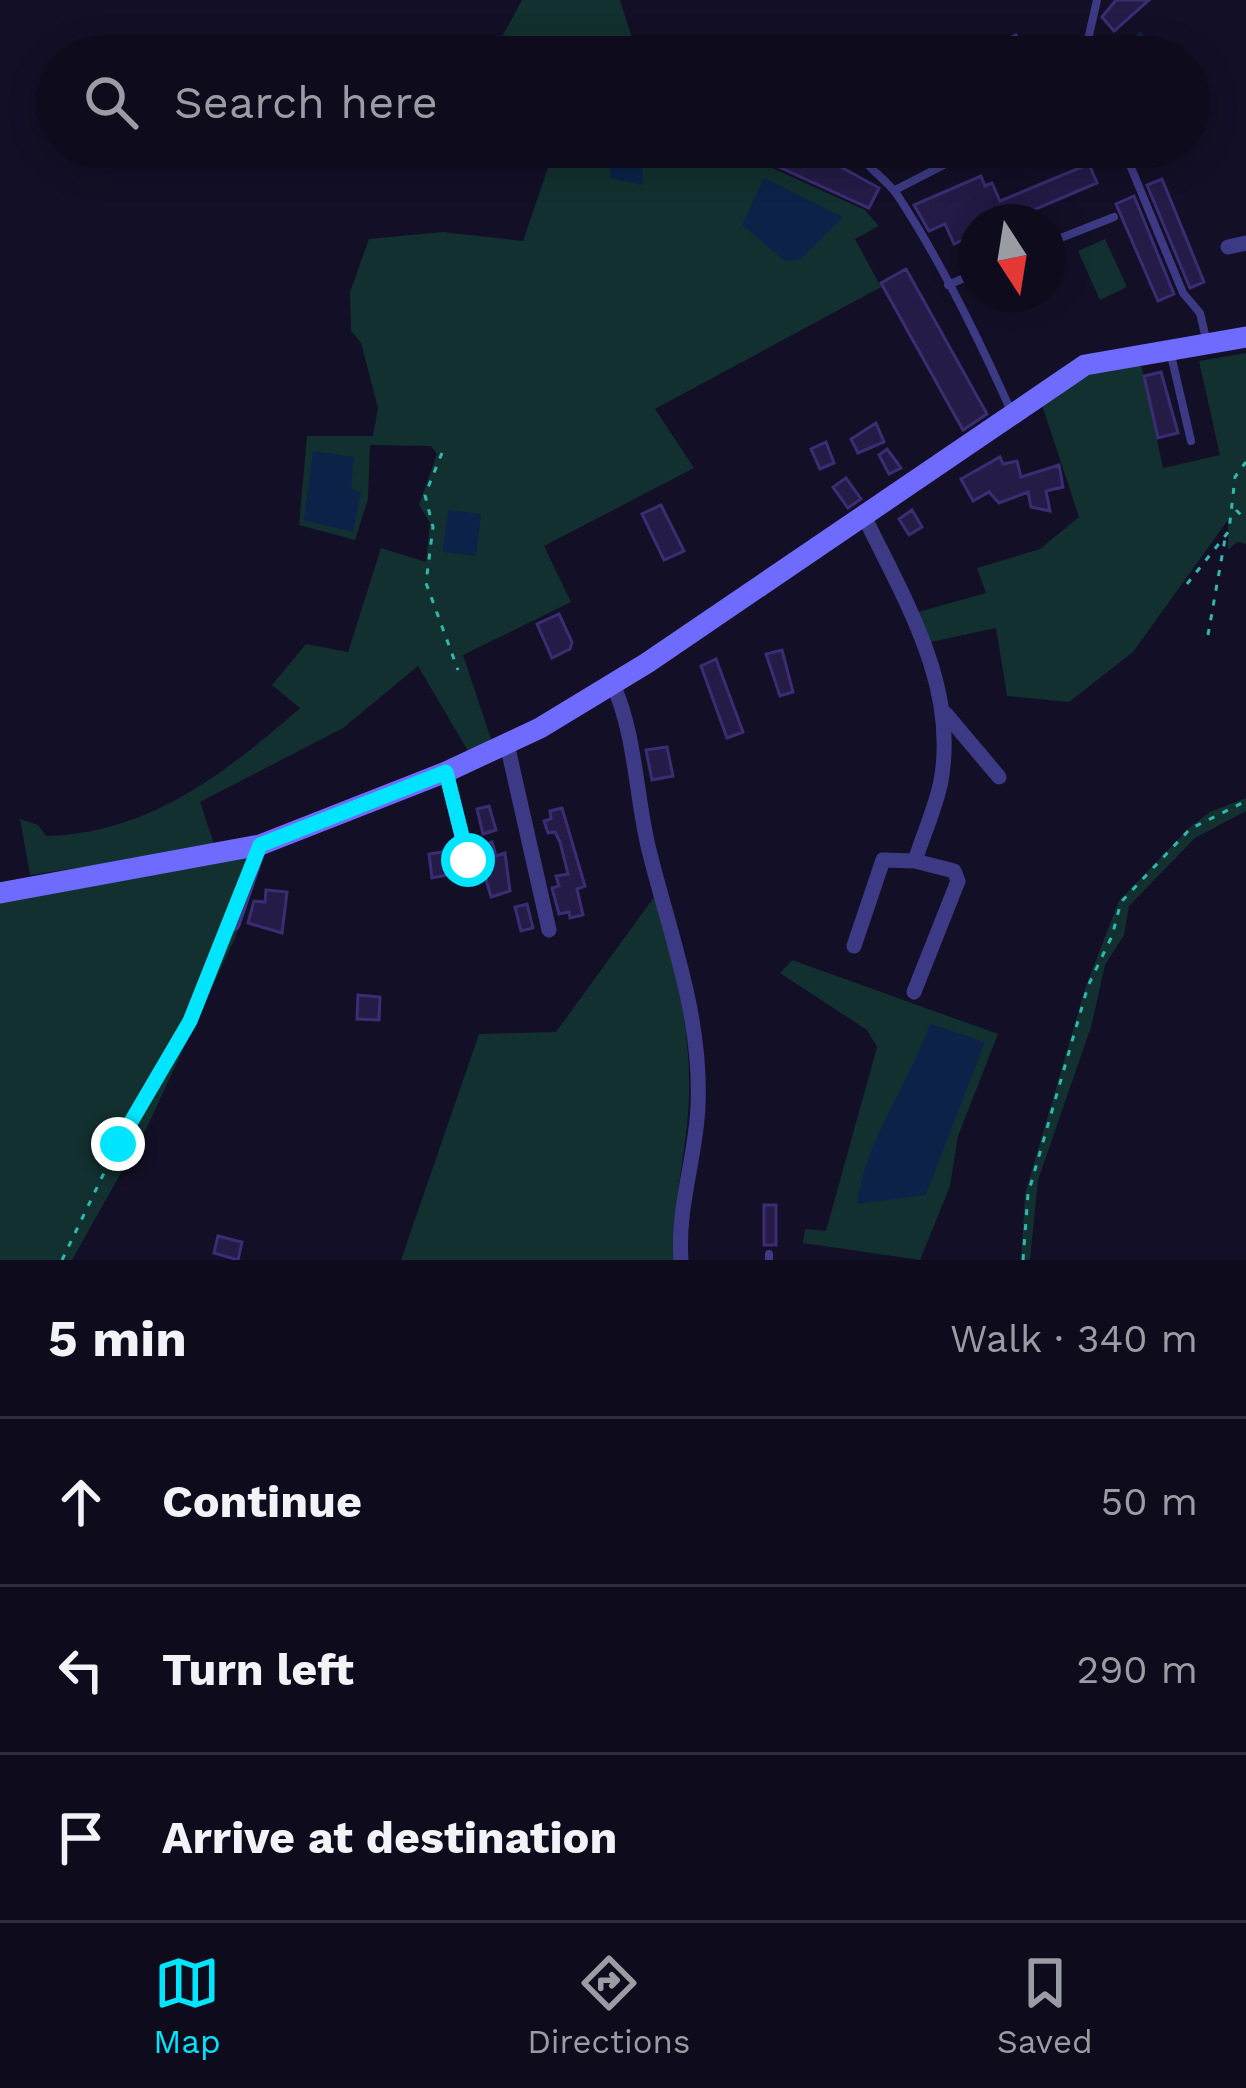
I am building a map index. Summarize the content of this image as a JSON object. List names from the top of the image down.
{
  "north": "bottom",
  "page": {
    "search": "Search here",
    "heading": ["5 min", "Walk · 340 m"],
    "list": [
      ["Continue", "50 m"],
      ["Turn left", "290 m"],
      "Arrive at destination"
    ],
    "nav": ["Map", "Directions", "Saved"]
  }
}
